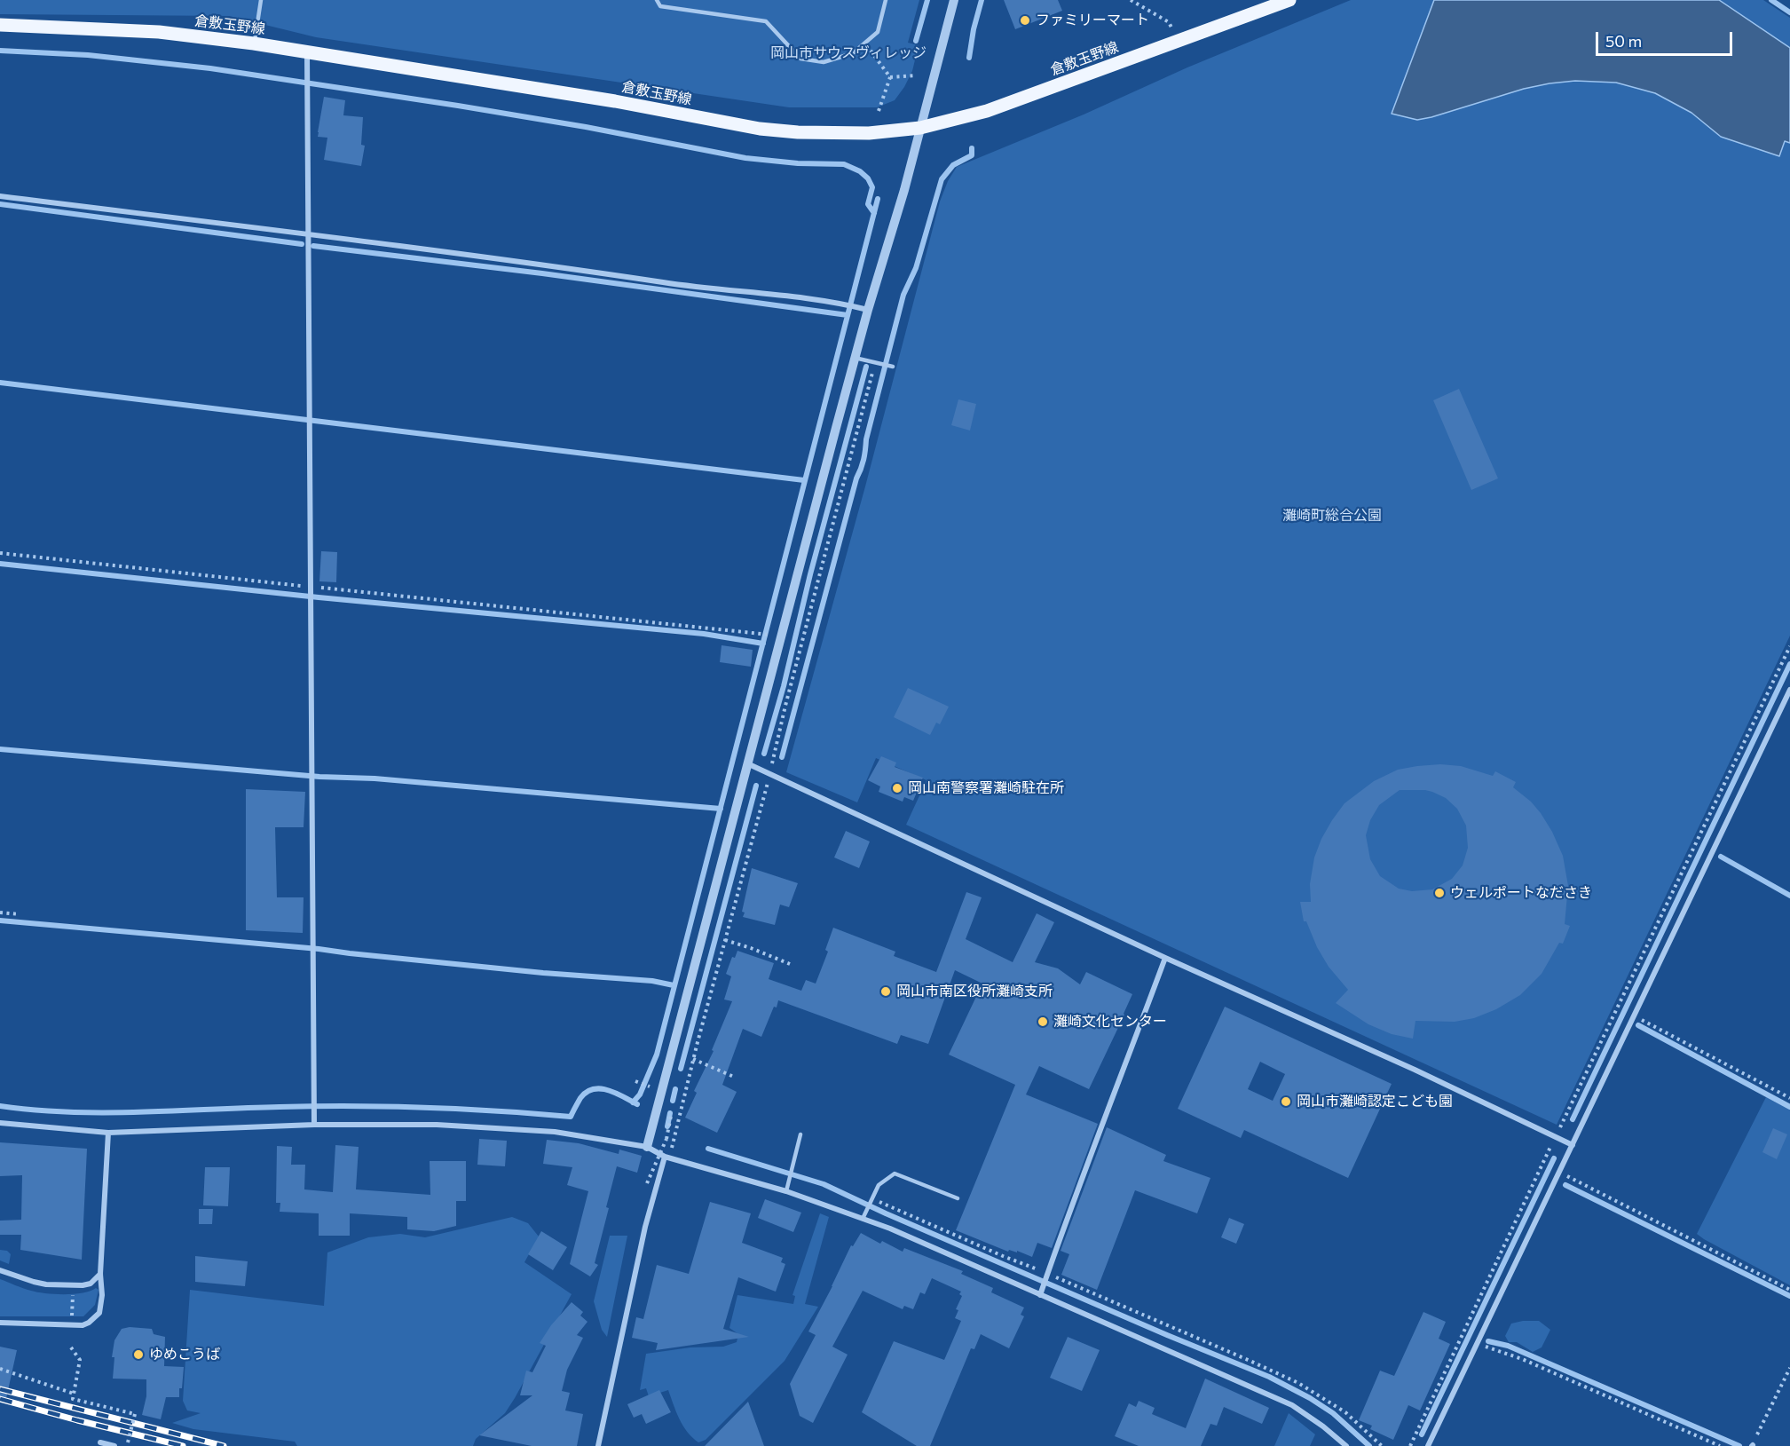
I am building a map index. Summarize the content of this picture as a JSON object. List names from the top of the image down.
{
  "streets": {
    "main road": ["倉敷玉野線"]
  },
  "parks": ["岡山市サウスヴィレッジ", "灘崎町総合公園"],
  "places": [
    "ファミリーマート",
    "岡山南警察署灘崎駐在所",
    "ウェルポートなださき",
    "岡山市南区役所灘崎支所",
    "灘崎文化センター",
    "岡山市灘崎認定こども園",
    "ゆめこうば"
  ],
  "scale_bar": "50 m"
}
